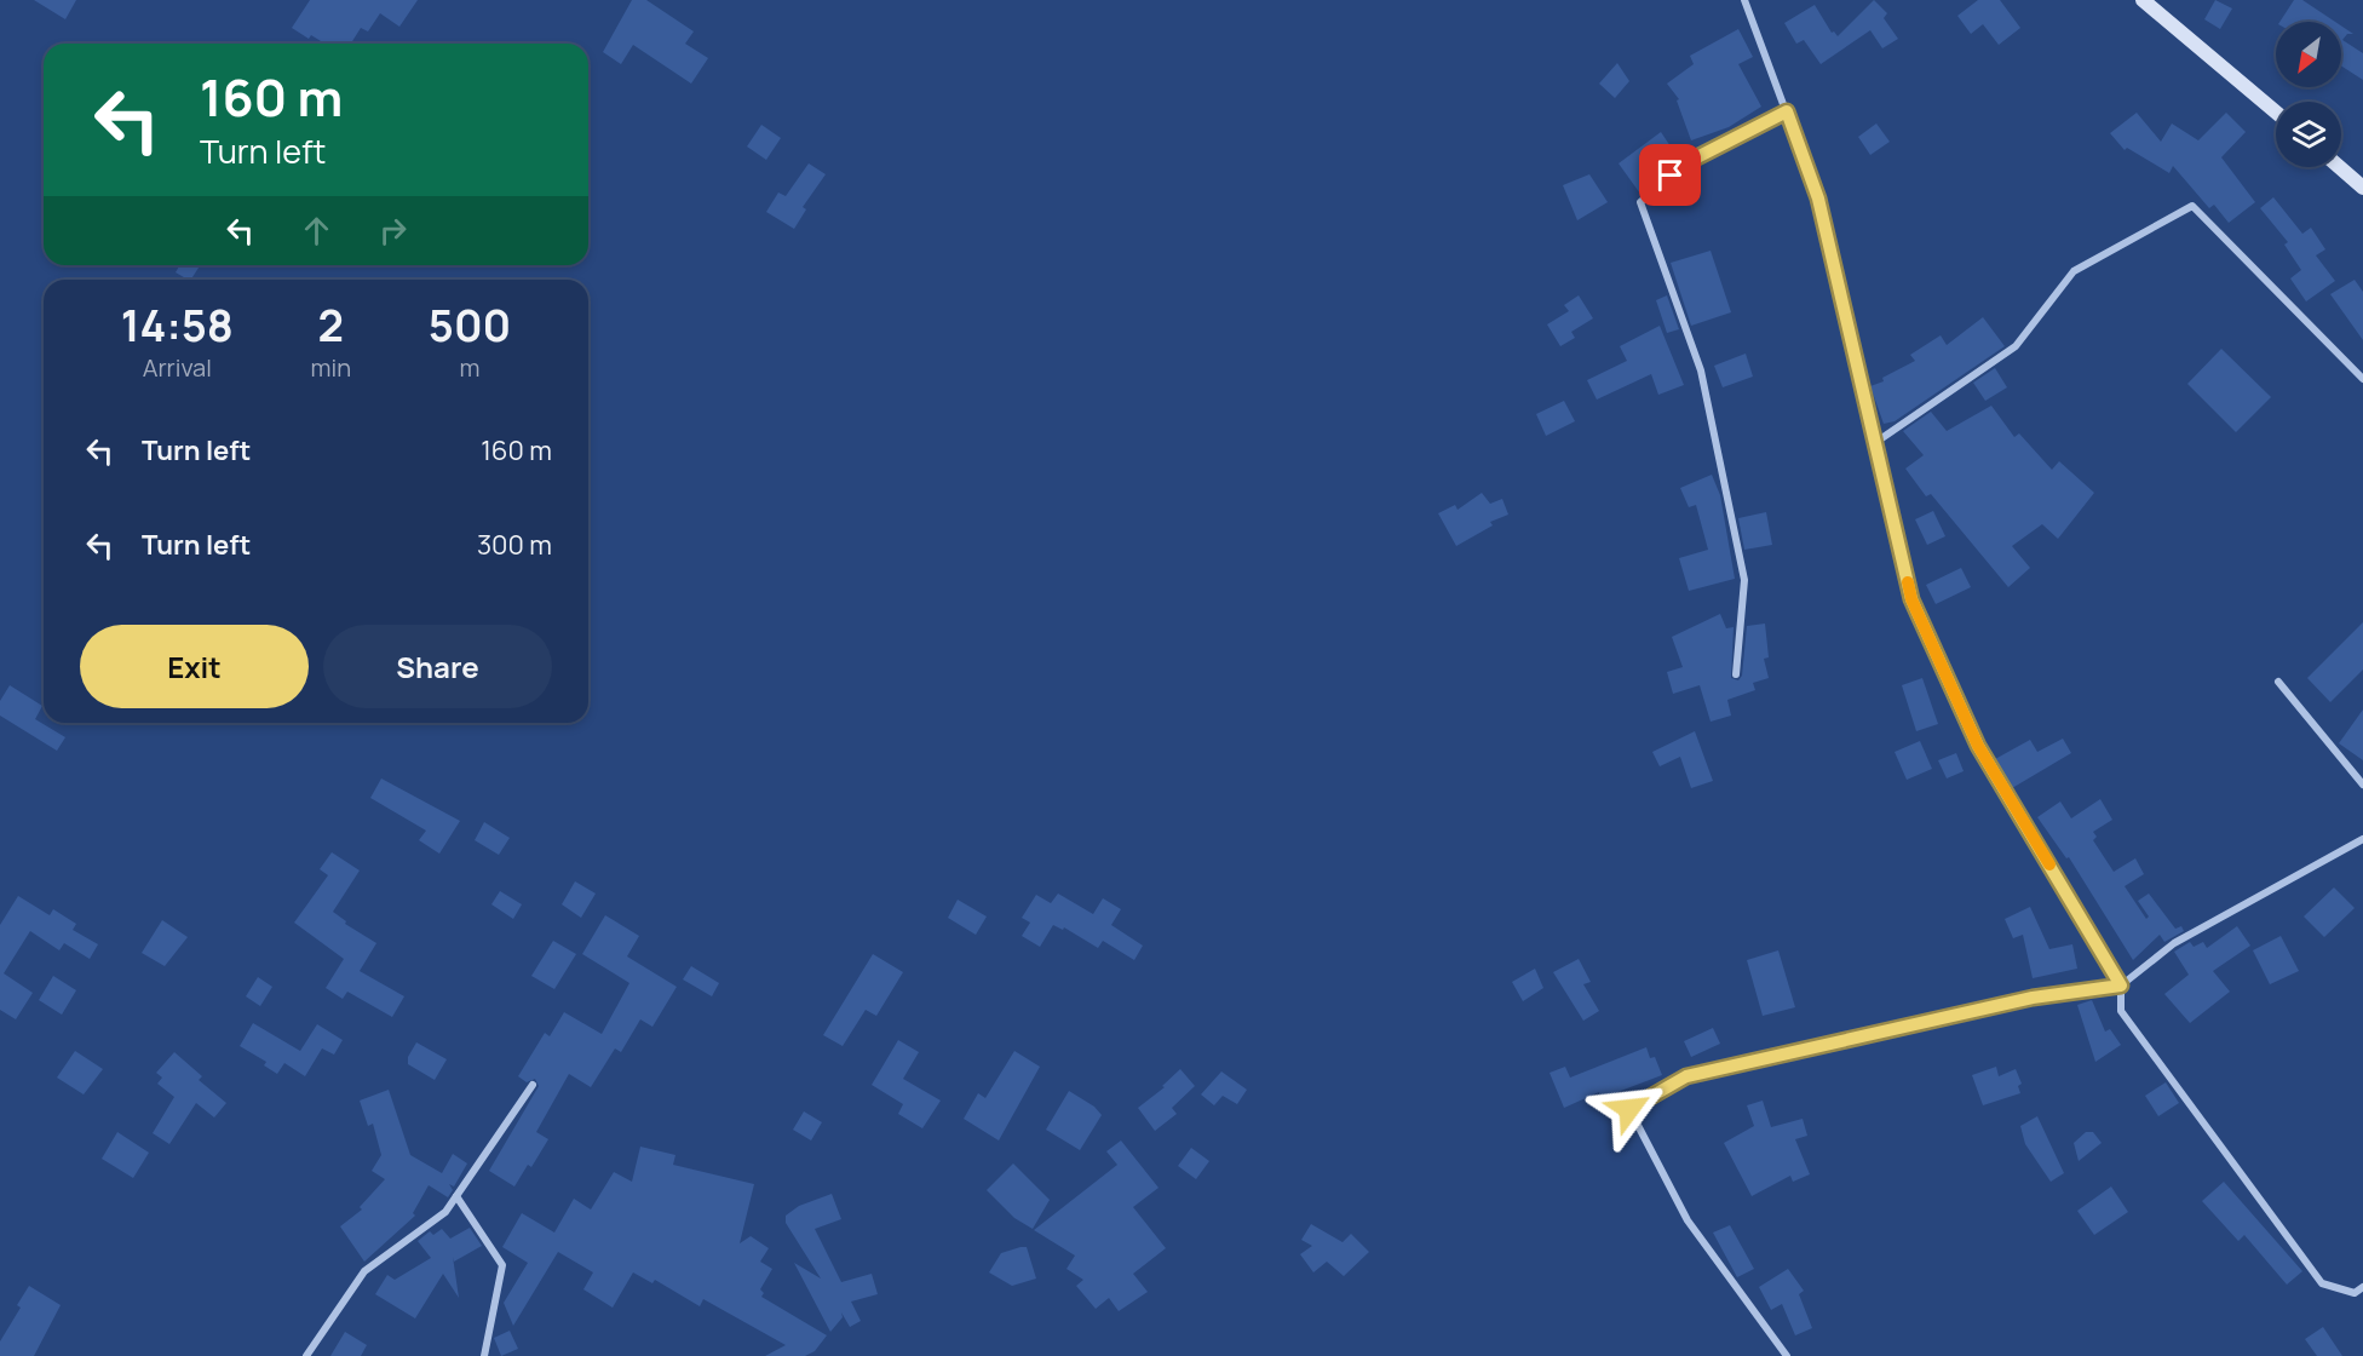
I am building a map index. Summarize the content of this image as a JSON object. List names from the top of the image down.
{
  "north": "bottom left",
  "page": {
    "turn": ["160 m", "Turn left"],
    "eta": [
      "14:58",
      "Arrival",
      "2",
      "min",
      "500",
      "m"
    ],
    "list": [
      {
        "name": "Turn left",
        "value": "160 m"
      },
      {
        "name": "Turn left",
        "value": "300 m"
      }
    ],
    "buttons": ["Exit", "Share"]
  }
}
